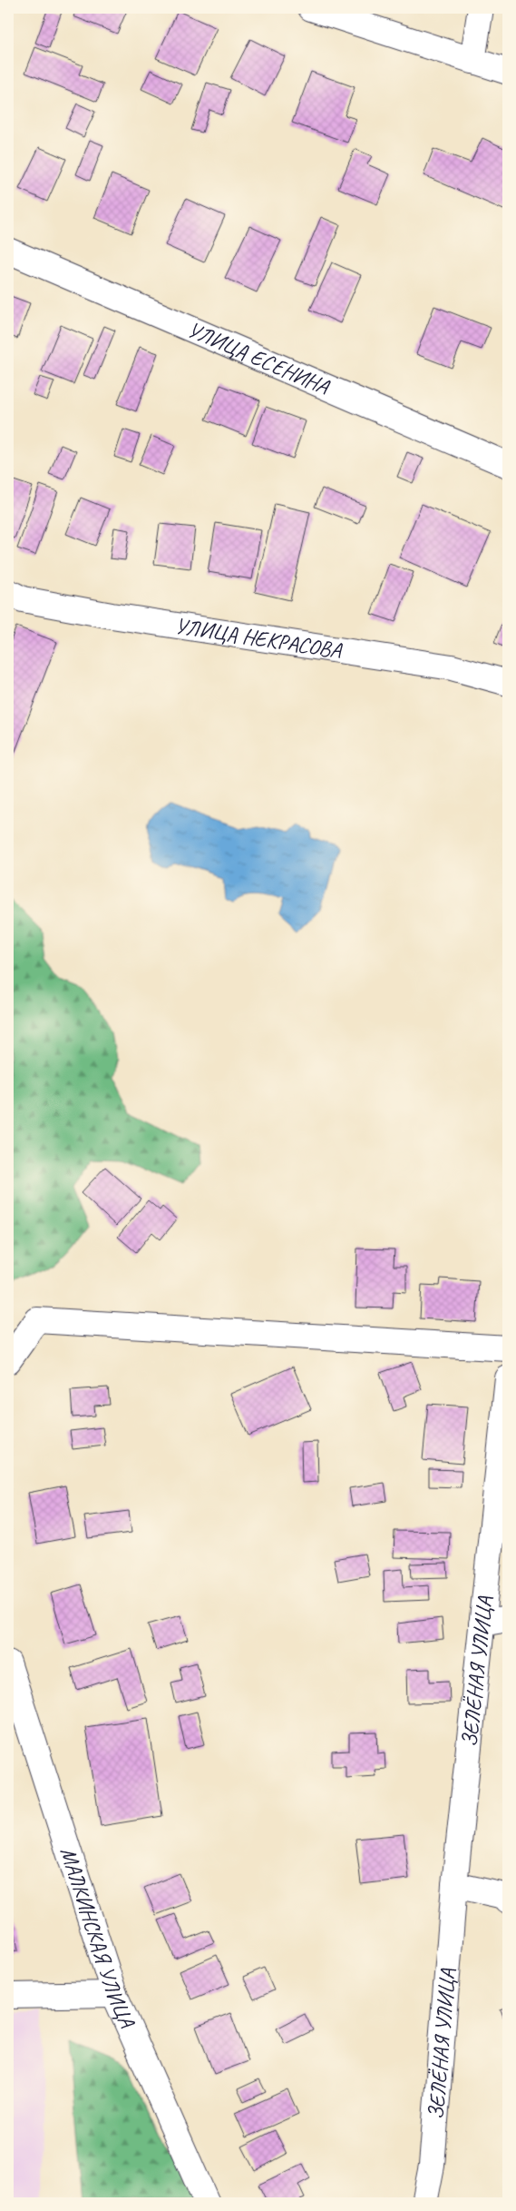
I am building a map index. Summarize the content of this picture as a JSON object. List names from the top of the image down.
{
  "streets": {
    "street": [
      "УЛИЦА ЕСЕНИНА",
      "УЛИЦА НЕКРАСОВА",
      "ЗЕЛЁНАЯ УЛИЦА",
      "МАЛКИНСКАЯ УЛИЦА"
    ]
  }
}
